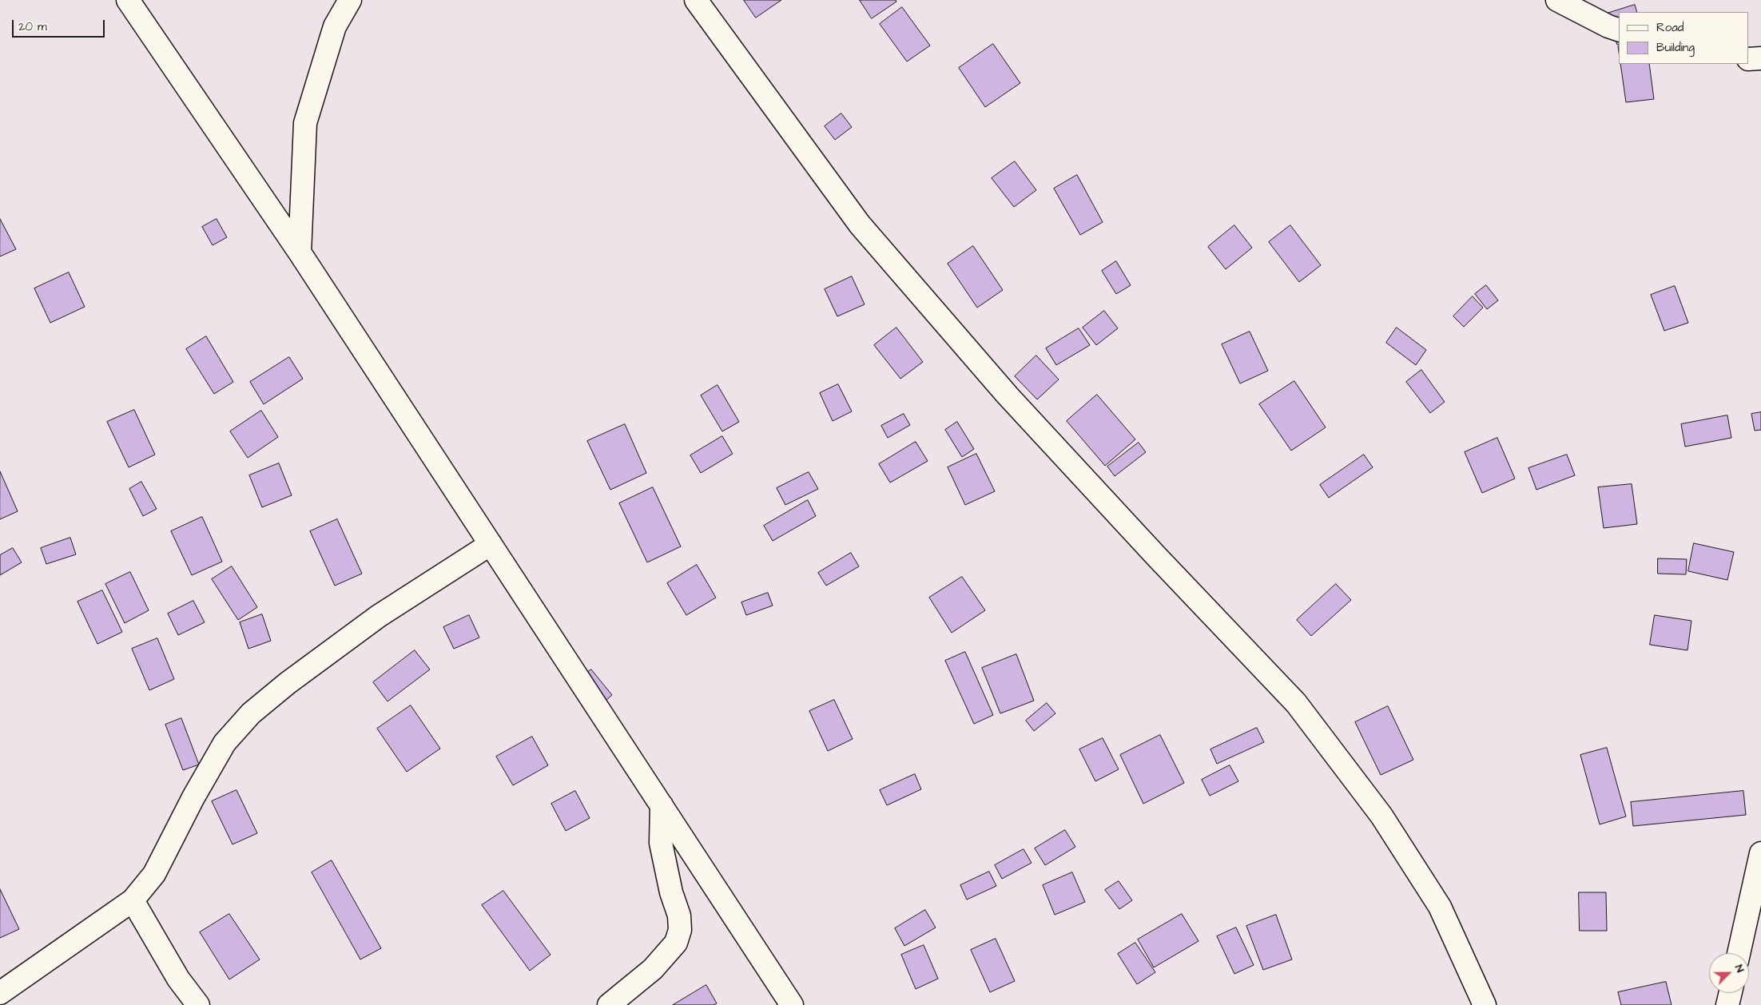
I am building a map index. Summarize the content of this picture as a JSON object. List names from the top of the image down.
{
  "legend": ["Road", "Building"],
  "scale_bar": "20 m",
  "north": "top right"
}
